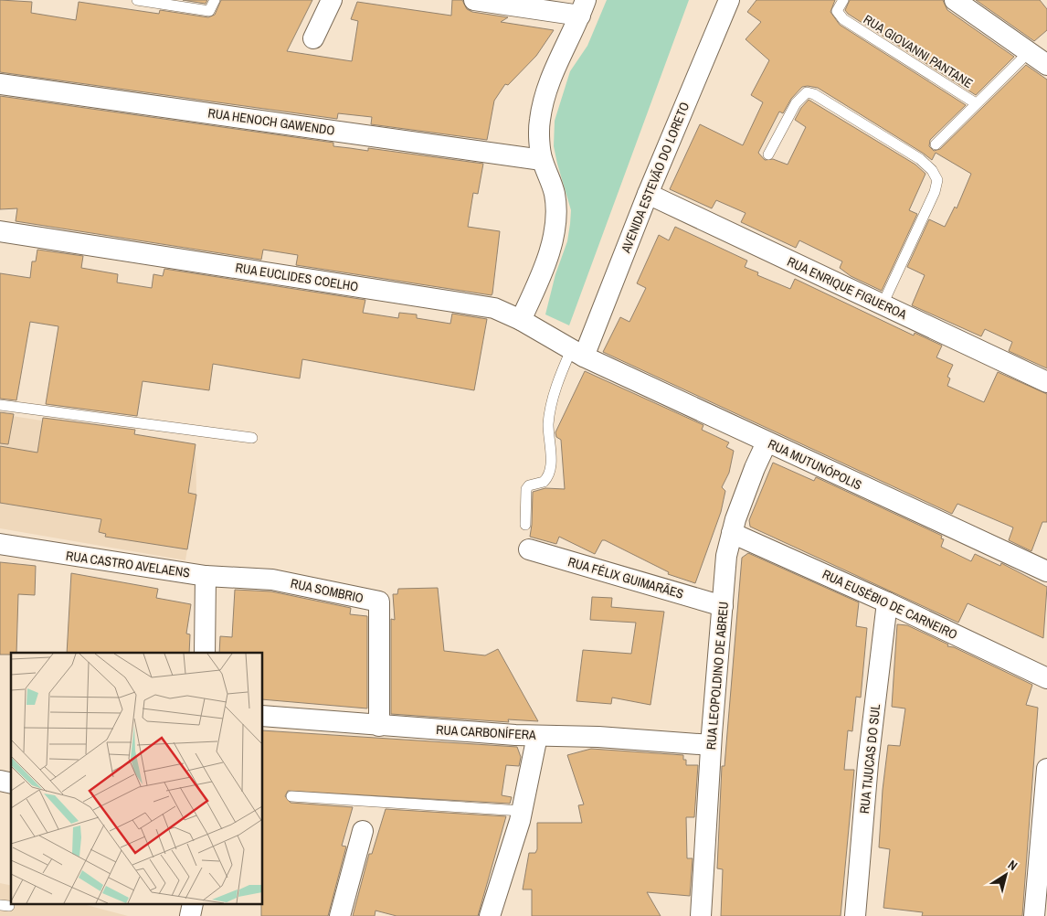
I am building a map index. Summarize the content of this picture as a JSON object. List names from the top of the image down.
{
  "streets": {
    "street": [
      "RUA HENOCH GAWENDO",
      "AVENIDA ESTEVÃO DO LORETO",
      "RUA EUCLIDES COELHO",
      "RUA ENRIQUE FIGUEROA",
      "RUA MUTUNÓPOLIS",
      "RUA CASTRO AVELAENS",
      "RUA FÉLIX GUIMARÃES",
      "RUA SOMBRIO",
      "RUA EUSÉBIO DE CARNEIRO",
      "RUA LEOPOLDINO DE ABREU",
      "RUA CARBONÍFERA",
      "RUA TIJUCAS DO SUL"
    ],
    "lane": ["RUA GIOVANNI PANTANE"]
  },
  "crossings": [
    ["AVENIDA ESTEVÃO DO LORETO", "RUA EUCLIDES COELHO"],
    ["AVENIDA ESTEVÃO DO LORETO", "RUA ENRIQUE FIGUEROA"],
    ["AVENIDA ESTEVÃO DO LORETO", "RUA MUTUNÓPOLIS"],
    ["RUA EUCLIDES COELHO", "RUA MUTUNÓPOLIS"],
    ["RUA MUTUNÓPOLIS", "RUA LEOPOLDINO DE ABREU"],
    ["RUA CASTRO AVELAENS", "RUA SOMBRIO"],
    ["RUA FÉLIX GUIMARÃES", "RUA LEOPOLDINO DE ABREU"],
    ["RUA SOMBRIO", "RUA CARBONÍFERA"],
    ["RUA EUSÉBIO DE CARNEIRO", "RUA LEOPOLDINO DE ABREU"],
    ["RUA EUSÉBIO DE CARNEIRO", "RUA TIJUCAS DO SUL"],
    ["RUA LEOPOLDINO DE ABREU", "RUA CARBONÍFERA"]
  ],
  "north": "top right"
}
